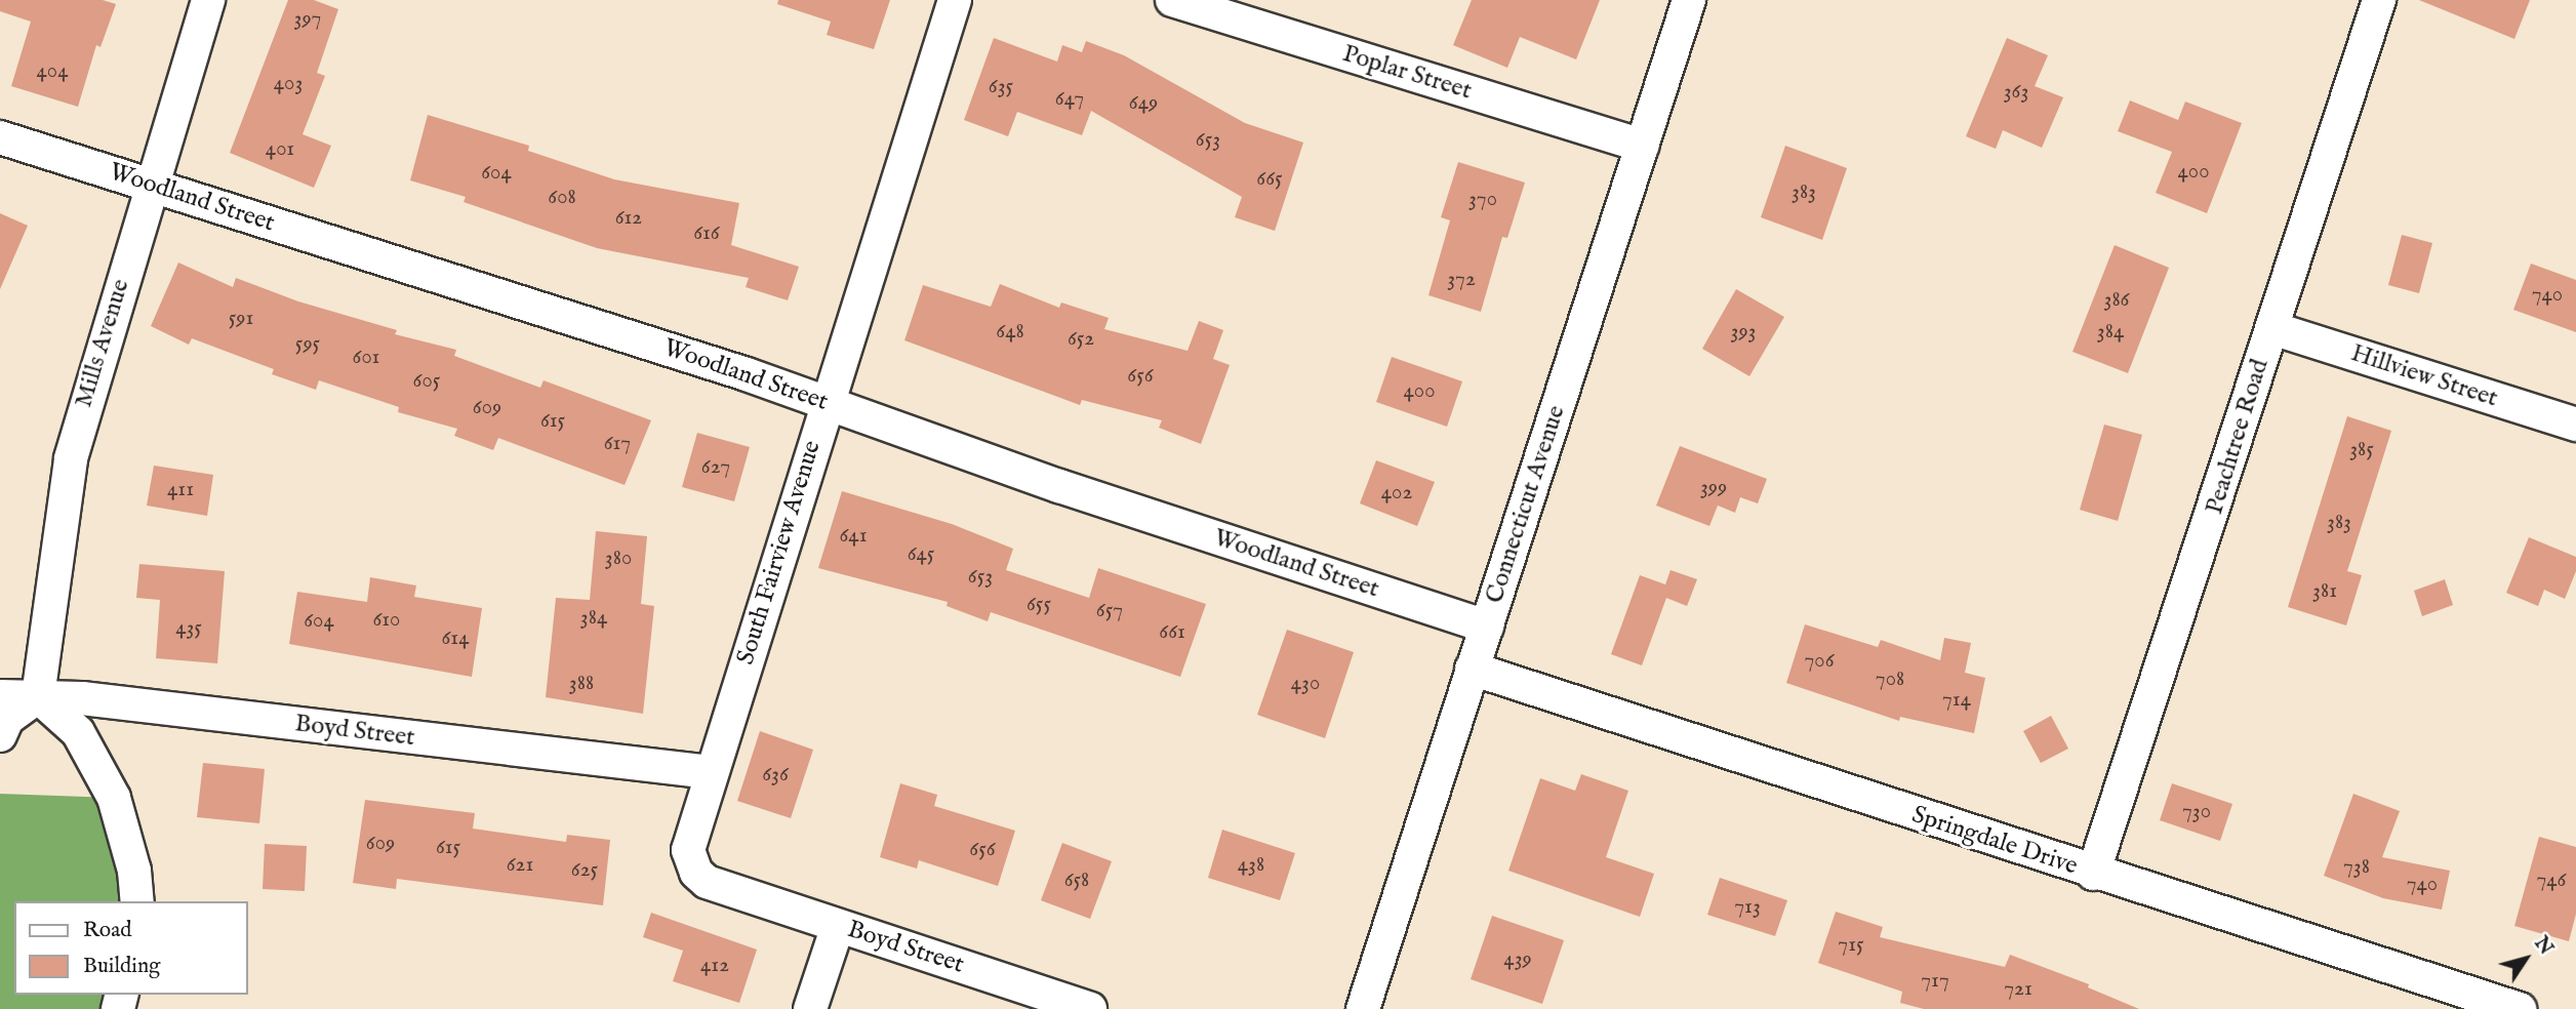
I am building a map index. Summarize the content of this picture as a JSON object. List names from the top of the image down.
{
  "streets": {
    "street": [
      "Poplar Street",
      "Woodland Street",
      "Mills Avenue",
      "Hillview Street",
      "Peachtree Road",
      "Connecticut Avenue",
      "South Fairview Avenue",
      "Boyd Street",
      "Springdale Drive"
    ]
  },
  "crossings": [
    ["Poplar Street", "Connecticut Avenue"],
    ["Woodland Street", "Mills Avenue"],
    ["Woodland Street", "Connecticut Avenue"],
    ["Woodland Street", "South Fairview Avenue"],
    ["Mills Avenue", "Boyd Street"],
    ["Hillview Street", "Peachtree Road"],
    ["Peachtree Road", "Springdale Drive"],
    ["Connecticut Avenue", "Springdale Drive"],
    ["South Fairview Avenue", "Boyd Street"]
  ],
  "house_numbers": [
    "397",
    "404",
    "403",
    "635",
    "363",
    "647",
    "649",
    "653",
    "401",
    "400",
    "604",
    "665",
    "383",
    "608",
    "370",
    "612",
    "616",
    "372",
    "740",
    "386",
    "591",
    "648",
    "393",
    "384",
    "652",
    "595",
    "601",
    "656",
    "605",
    "400",
    "609",
    "615",
    "617",
    "385",
    "627",
    "399",
    "411",
    "402",
    "383",
    "641",
    "645",
    "380",
    "653",
    "381",
    "655",
    "657",
    "384",
    "610",
    "604",
    "435",
    "661",
    "614",
    "706",
    "708",
    "388",
    "430",
    "714",
    "636",
    "730",
    "609",
    "615",
    "656",
    "621",
    "438",
    "738",
    "625",
    "658",
    "746",
    "740",
    "713",
    "715",
    "439",
    "412",
    "717",
    "721"
  ],
  "legend": ["Road", "Building"],
  "north": "top right"
}
